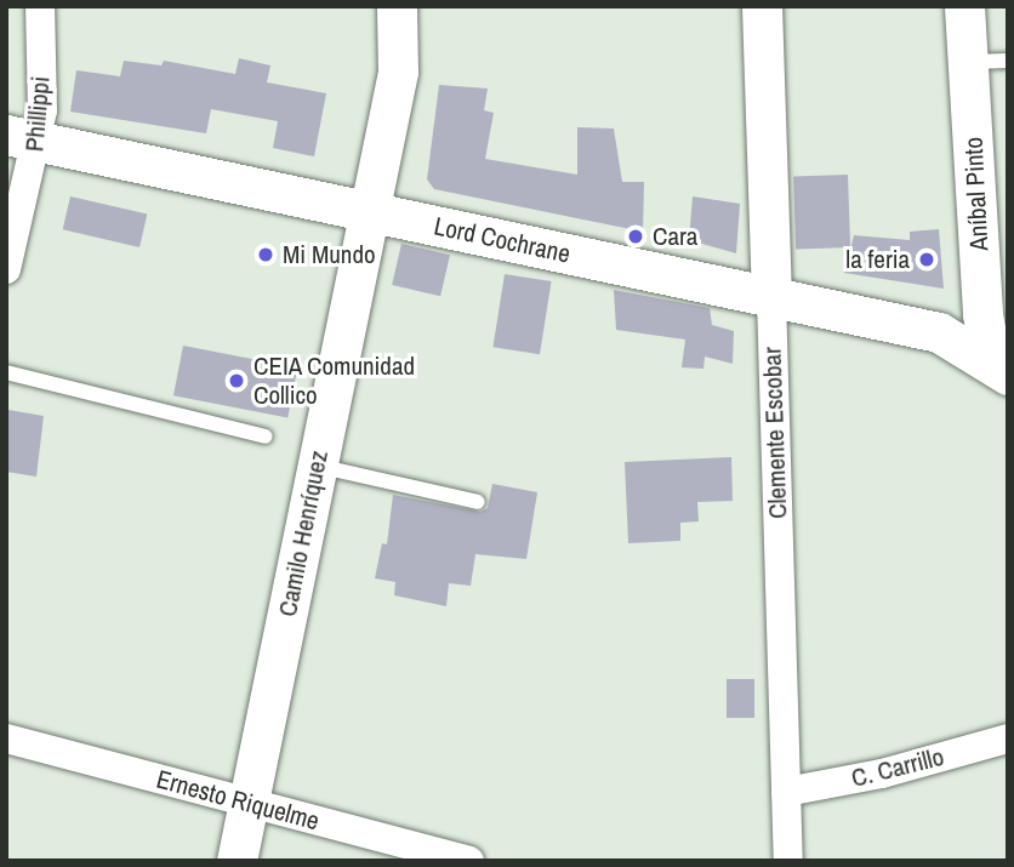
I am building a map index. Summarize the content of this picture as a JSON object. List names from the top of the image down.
{
  "streets": {
    "street": [
      "Phillippi",
      "Aníbal Pinto",
      "Lord Cochrane",
      "Clemente Escobar",
      "Camilo Henríquez",
      "C. Carrillo",
      "Ernesto Riquelme"
    ]
  },
  "crossings": [
    ["Phillippi", "Lord Cochrane"],
    ["Aníbal Pinto", "Lord Cochrane"],
    ["Lord Cochrane", "Clemente Escobar"],
    ["Lord Cochrane", "Camilo Henríquez"],
    ["Clemente Escobar", "C. Carrillo"],
    ["Camilo Henríquez", "Ernesto Riquelme"]
  ],
  "places": [
    "Cara",
    "Mi Mundo",
    "la feria",
    "CEIA Comunidad Collico"
  ]
}
